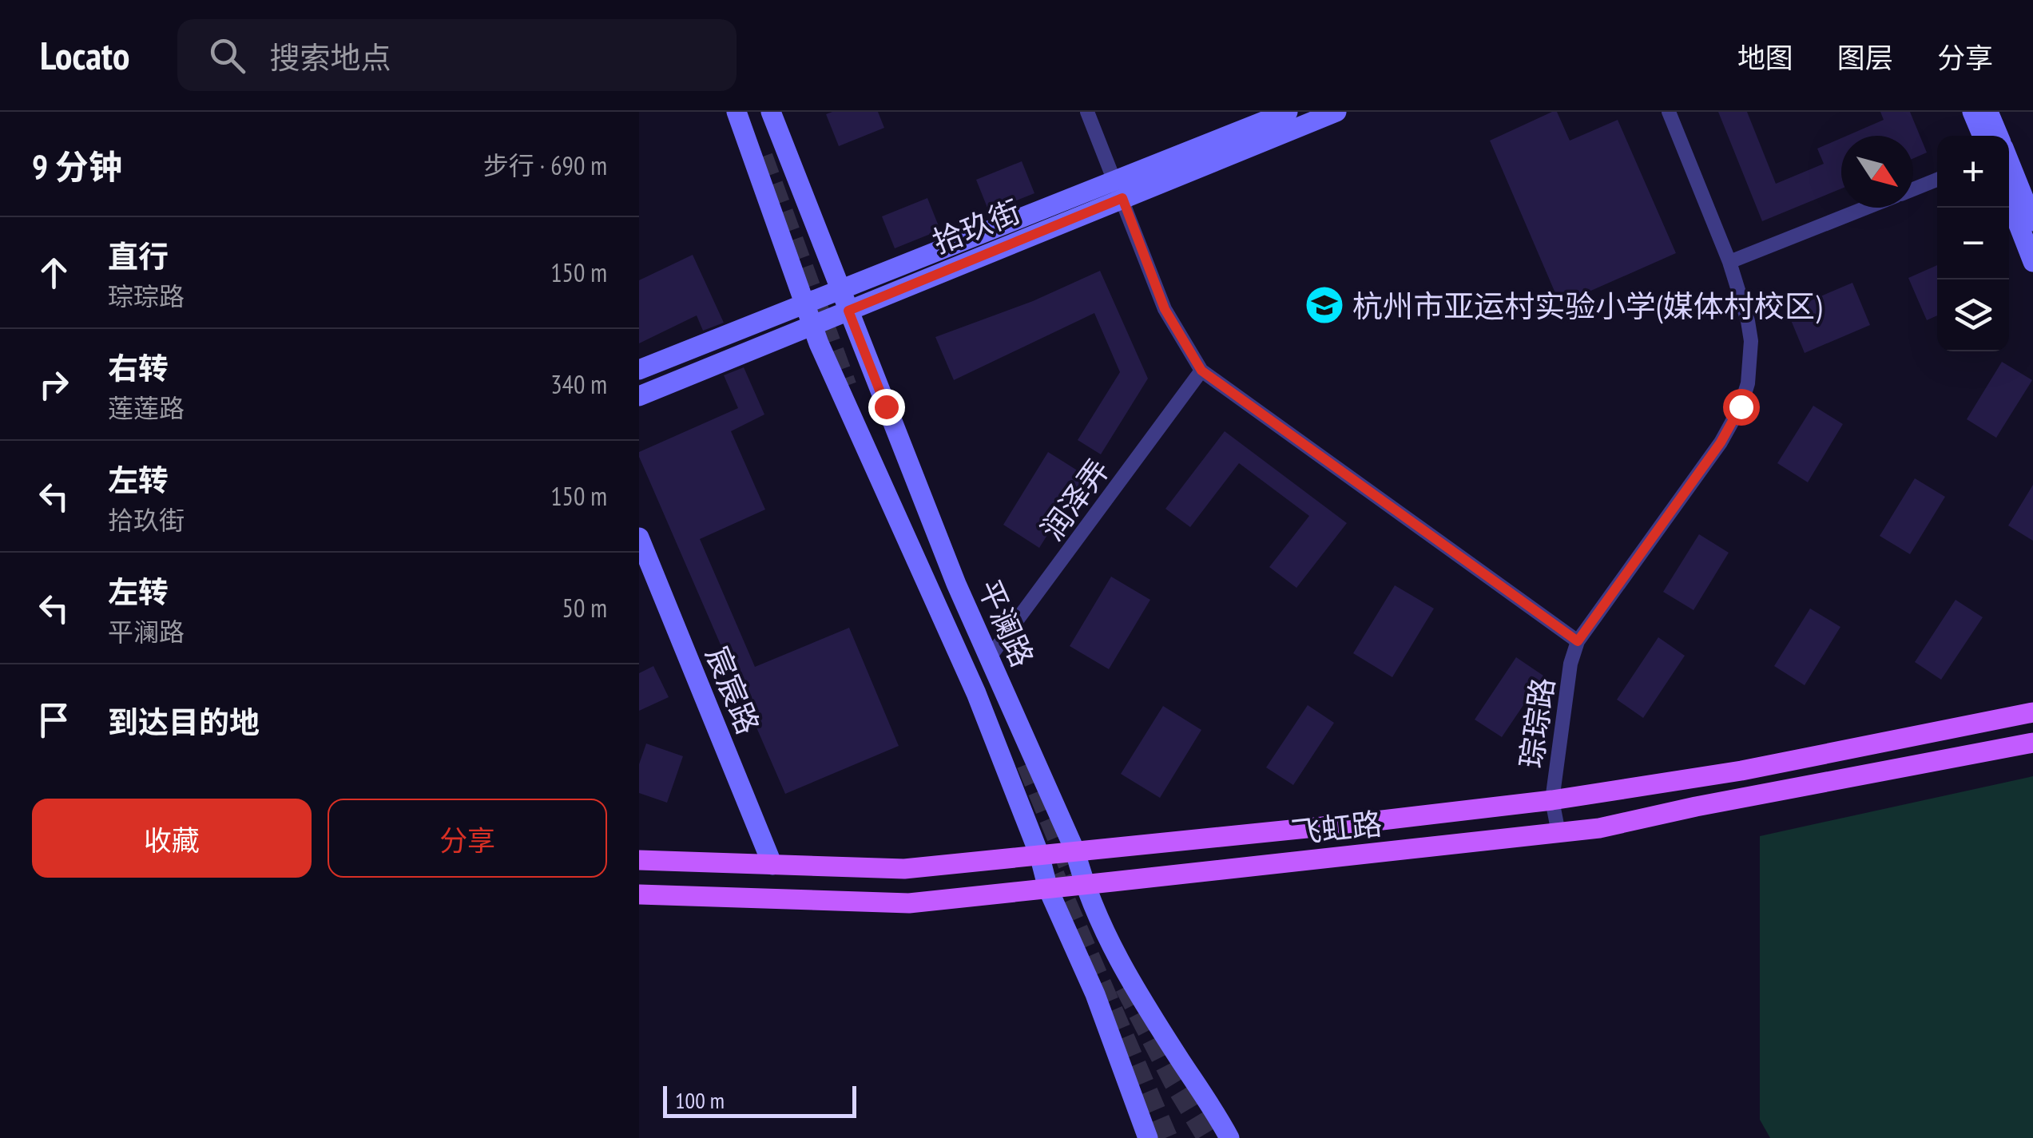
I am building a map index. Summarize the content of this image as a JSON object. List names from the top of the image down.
{
  "streets": {
    "main road": [
      "拾玖街",
      "平澜路",
      "宸宸路",
      "飞虹路"
    ],
    "street": ["润泽弄", "琮琮路"]
  },
  "crossings": [
    ["拾玖街", "平澜路"],
    ["润泽弄", "平澜路"],
    ["平澜路", "飞虹路"],
    ["宸宸路", "飞虹路"],
    ["琮琮路", "飞虹路"]
  ],
  "places": {
    "school or university": ["杭州市亚运村实验小学(媒体村校区)"]
  },
  "scale_bar": "100 m",
  "north": "bottom right",
  "page": {
    "header": "Locato",
    "search": "搜索地点",
    "nav": ["地图", "图层", "分享"],
    "heading": ["9 分钟", "步行 · 690 m"],
    "map_buttons": ["+", "−"],
    "list": [
      ["直行", "琮琮路", "150 m"],
      ["右转", "莲莲路", "340 m"],
      ["左转", "拾玖街", "150 m"],
      ["左转", "平澜路", "50 m"],
      "到达目的地"
    ],
    "buttons": ["收藏", "分享"],
    "scale": "100 m"
  }
}
